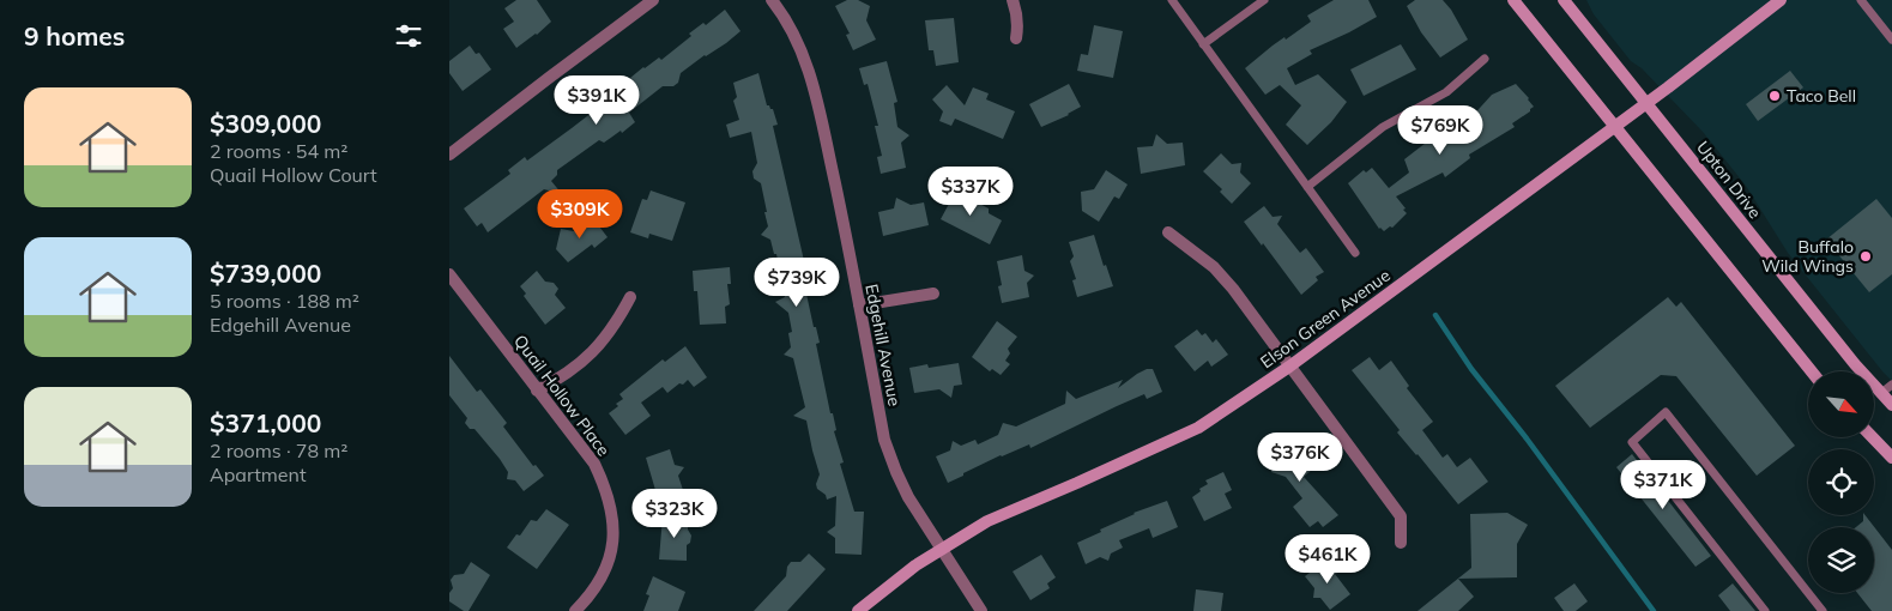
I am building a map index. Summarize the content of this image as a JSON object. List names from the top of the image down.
{
  "streets": {
    "street": [
      "Upton Drive",
      "Elson Green Avenue",
      "Edgehill Avenue",
      "Quail Hollow Place"
    ]
  },
  "crossings": [
    ["Upton Drive", "Elson Green Avenue"],
    ["Elson Green Avenue", "Edgehill Avenue"]
  ],
  "places": ["Taco Bell", "Buffalo Wild Wings"],
  "north": "bottom right",
  "page": {
    "heading": "9 homes",
    "list": [
      {
        "name": "$309,000",
        "note": "2 rooms · 54 m² · Quail Hollow Court"
      },
      {
        "name": "$739,000",
        "note": "5 rooms · 188 m² · Edgehill Avenue"
      },
      {
        "name": "$371,000",
        "note": "2 rooms · 78 m² · Apartment"
      }
    ],
    "price": [
      "$391K",
      "$769K",
      "$337K",
      "$309K",
      "$739K",
      "$376K",
      "$371K",
      "$323K",
      "$461K"
    ]
  }
}
